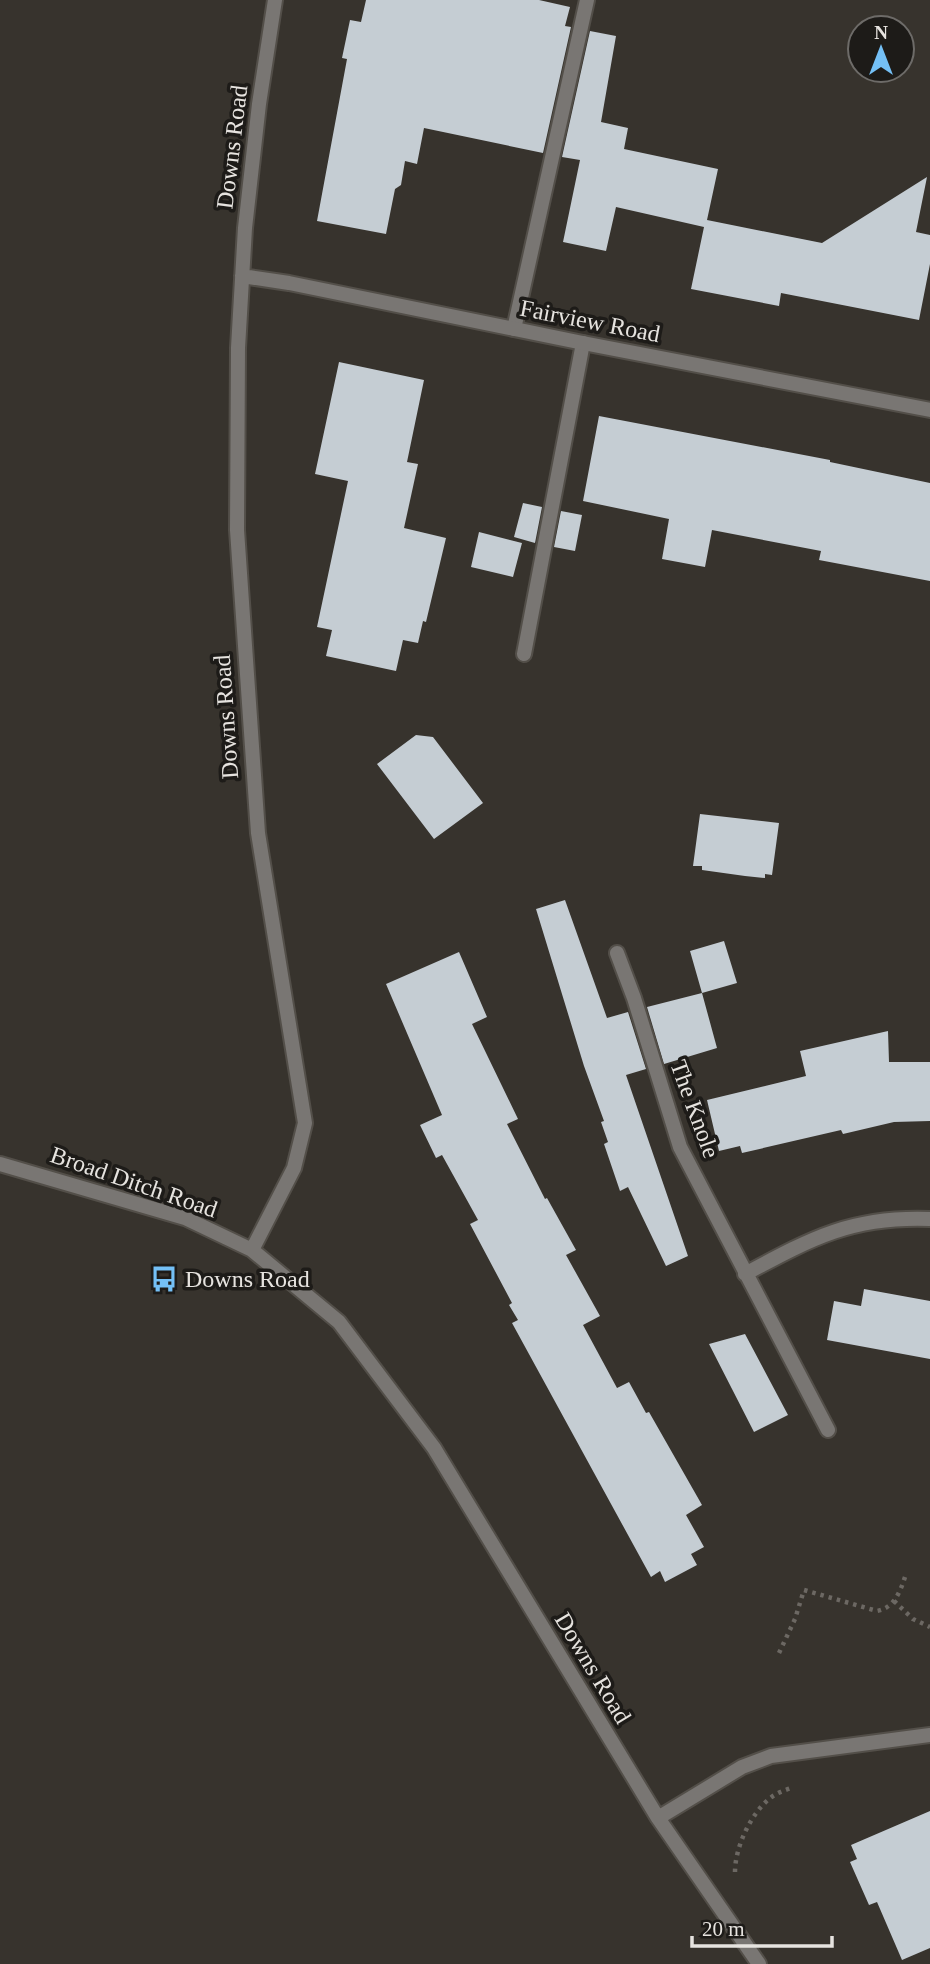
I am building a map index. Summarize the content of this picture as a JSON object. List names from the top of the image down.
{
  "streets": {
    "street": [
      "Downs Road",
      "Fairview Road",
      "The Knole",
      "Broad Ditch Road"
    ]
  },
  "crossings": [
    ["Downs Road", "Fairview Road"],
    ["Downs Road", "Broad Ditch Road"]
  ],
  "places": {
    "bus stop": ["Downs Road"]
  },
  "scale_bar": "20 m",
  "north": "top"
}
